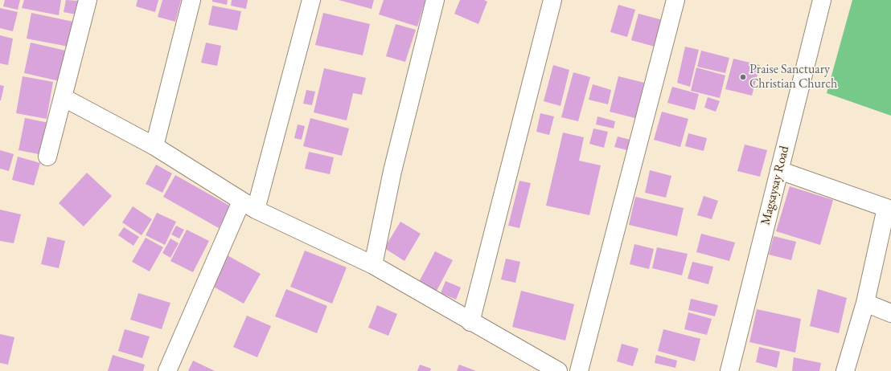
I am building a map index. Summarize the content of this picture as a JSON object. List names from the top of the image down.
{
  "streets": {
    "street": ["Magsaysay Road"]
  },
  "places": ["Praise Sanctuary Christian Church"]
}
